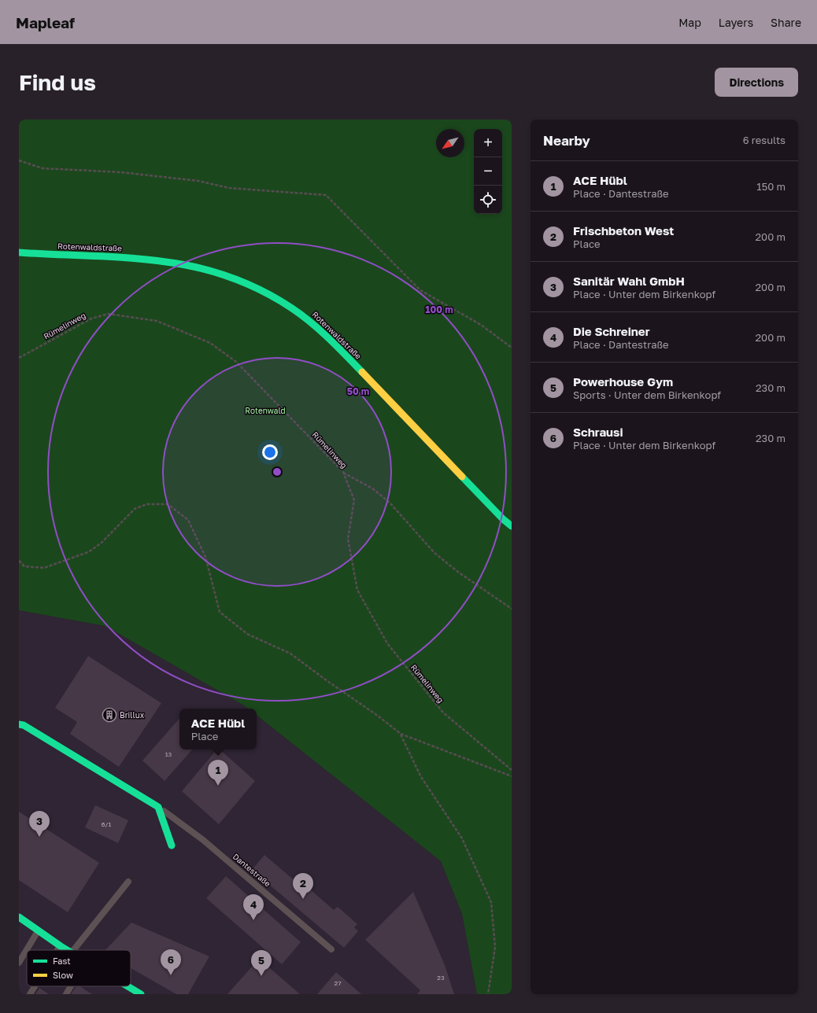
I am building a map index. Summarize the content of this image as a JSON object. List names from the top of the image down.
{
  "streets": {
    "main road": ["Rotenwaldstraße", "Dantestraße"],
    "path": ["Rümelinweg"]
  },
  "parks": ["Rotenwald"],
  "places": {
    "building": ["Brillux"]
  },
  "house_numbers": [
    "13",
    "6/1",
    "23",
    "27"
  ],
  "legend": ["Fast", "Slow"],
  "north": "bottom left",
  "page": {
    "header": "Mapleaf",
    "nav": ["Map", "Layers", "Share"],
    "buttons": "Directions",
    "title": "Find us",
    "heading": ["Nearby", "6 results"],
    "map_buttons": ["+", "−"],
    "list": [
      {
        "mark": "1",
        "name": "ACE Hübl",
        "note": "Place · Dantestraße",
        "value": "150 m"
      },
      {
        "mark": "2",
        "name": "Frischbeton West",
        "note": "Place",
        "value": "200 m"
      },
      {
        "mark": "3",
        "name": "Sanitär Wahl GmbH",
        "note": "Place · Unter dem Birkenkopf",
        "value": "200 m"
      },
      {
        "mark": "4",
        "name": "Die Schreiner",
        "note": "Place · Dantestraße",
        "value": "200 m"
      },
      {
        "mark": "5",
        "name": "Powerhouse Gym",
        "note": "Sports · Unter dem Birkenkopf",
        "value": "230 m"
      },
      {
        "mark": "6",
        "name": "Schrausi",
        "note": "Place · Unter dem Birkenkopf",
        "value": "230 m"
      }
    ],
    "popup": ["ACE Hübl", "Place"],
    "pins": [
      "1",
      "3",
      "2",
      "4",
      "6",
      "5"
    ]
  },
  "rings": ["100 m", "50 m"]
}
